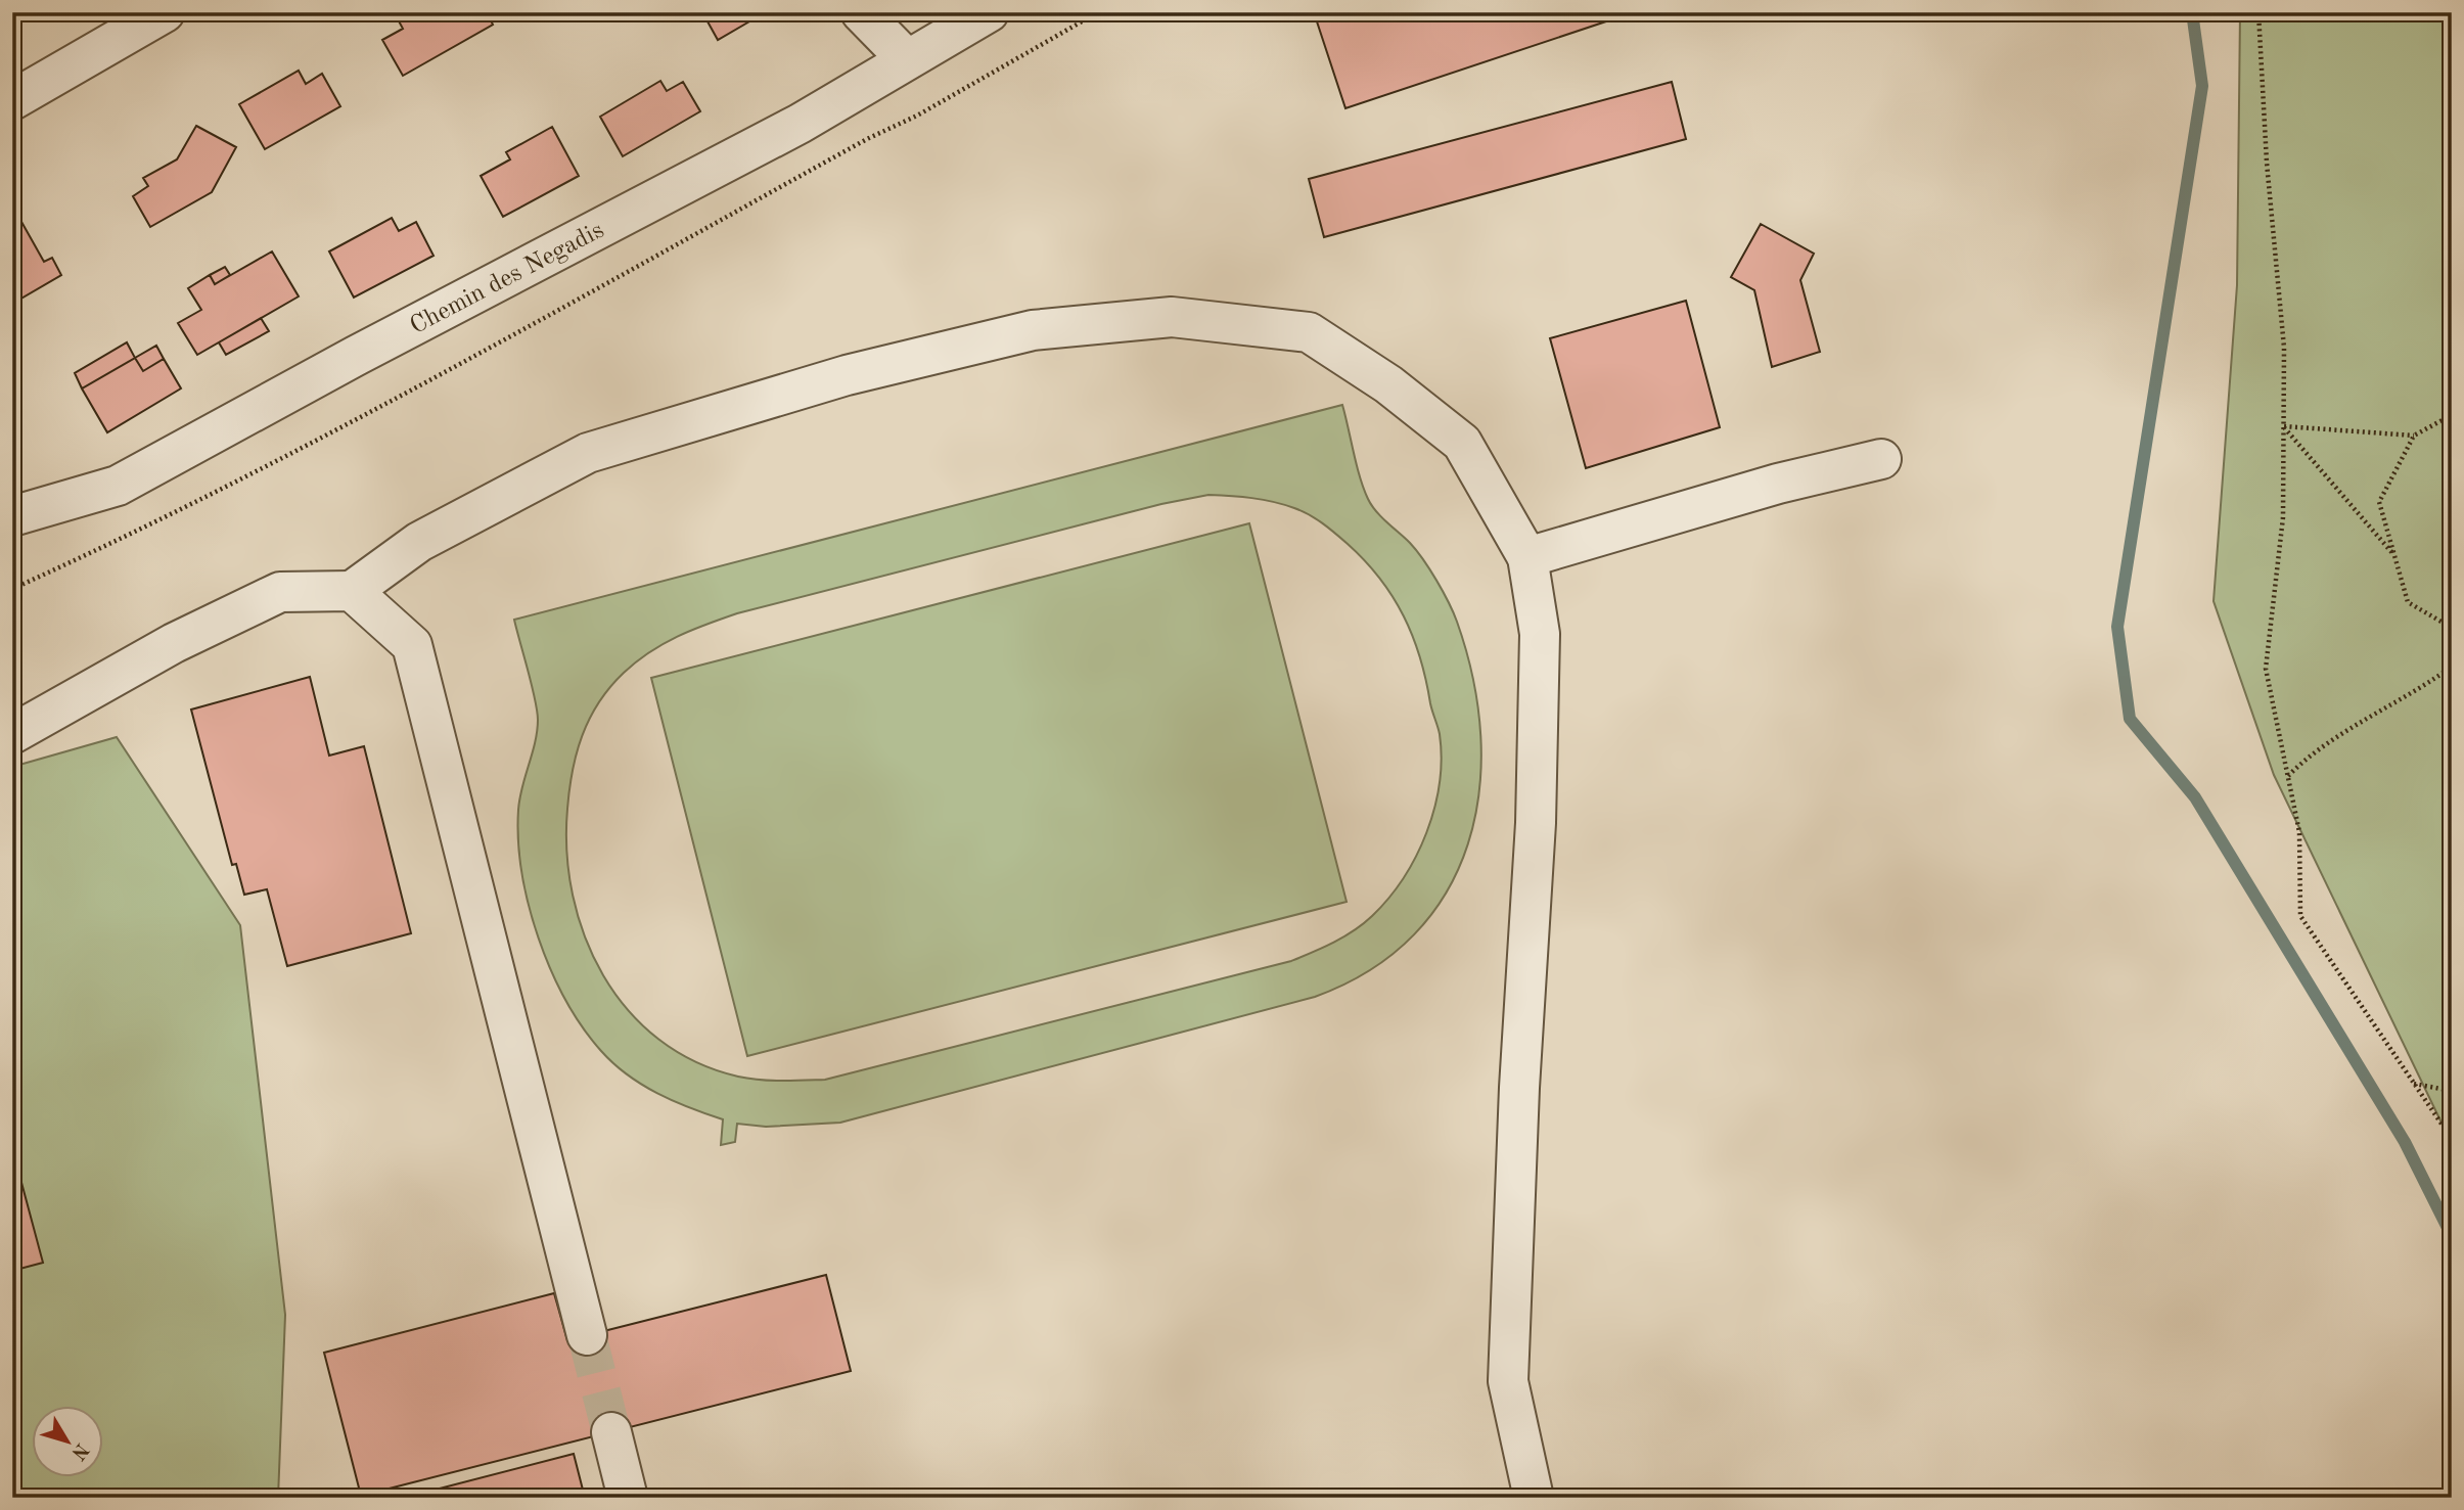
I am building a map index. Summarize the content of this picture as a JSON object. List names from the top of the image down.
{
  "streets": {
    "street": ["Chemin des Negadis"]
  },
  "north": "bottom right"
}
